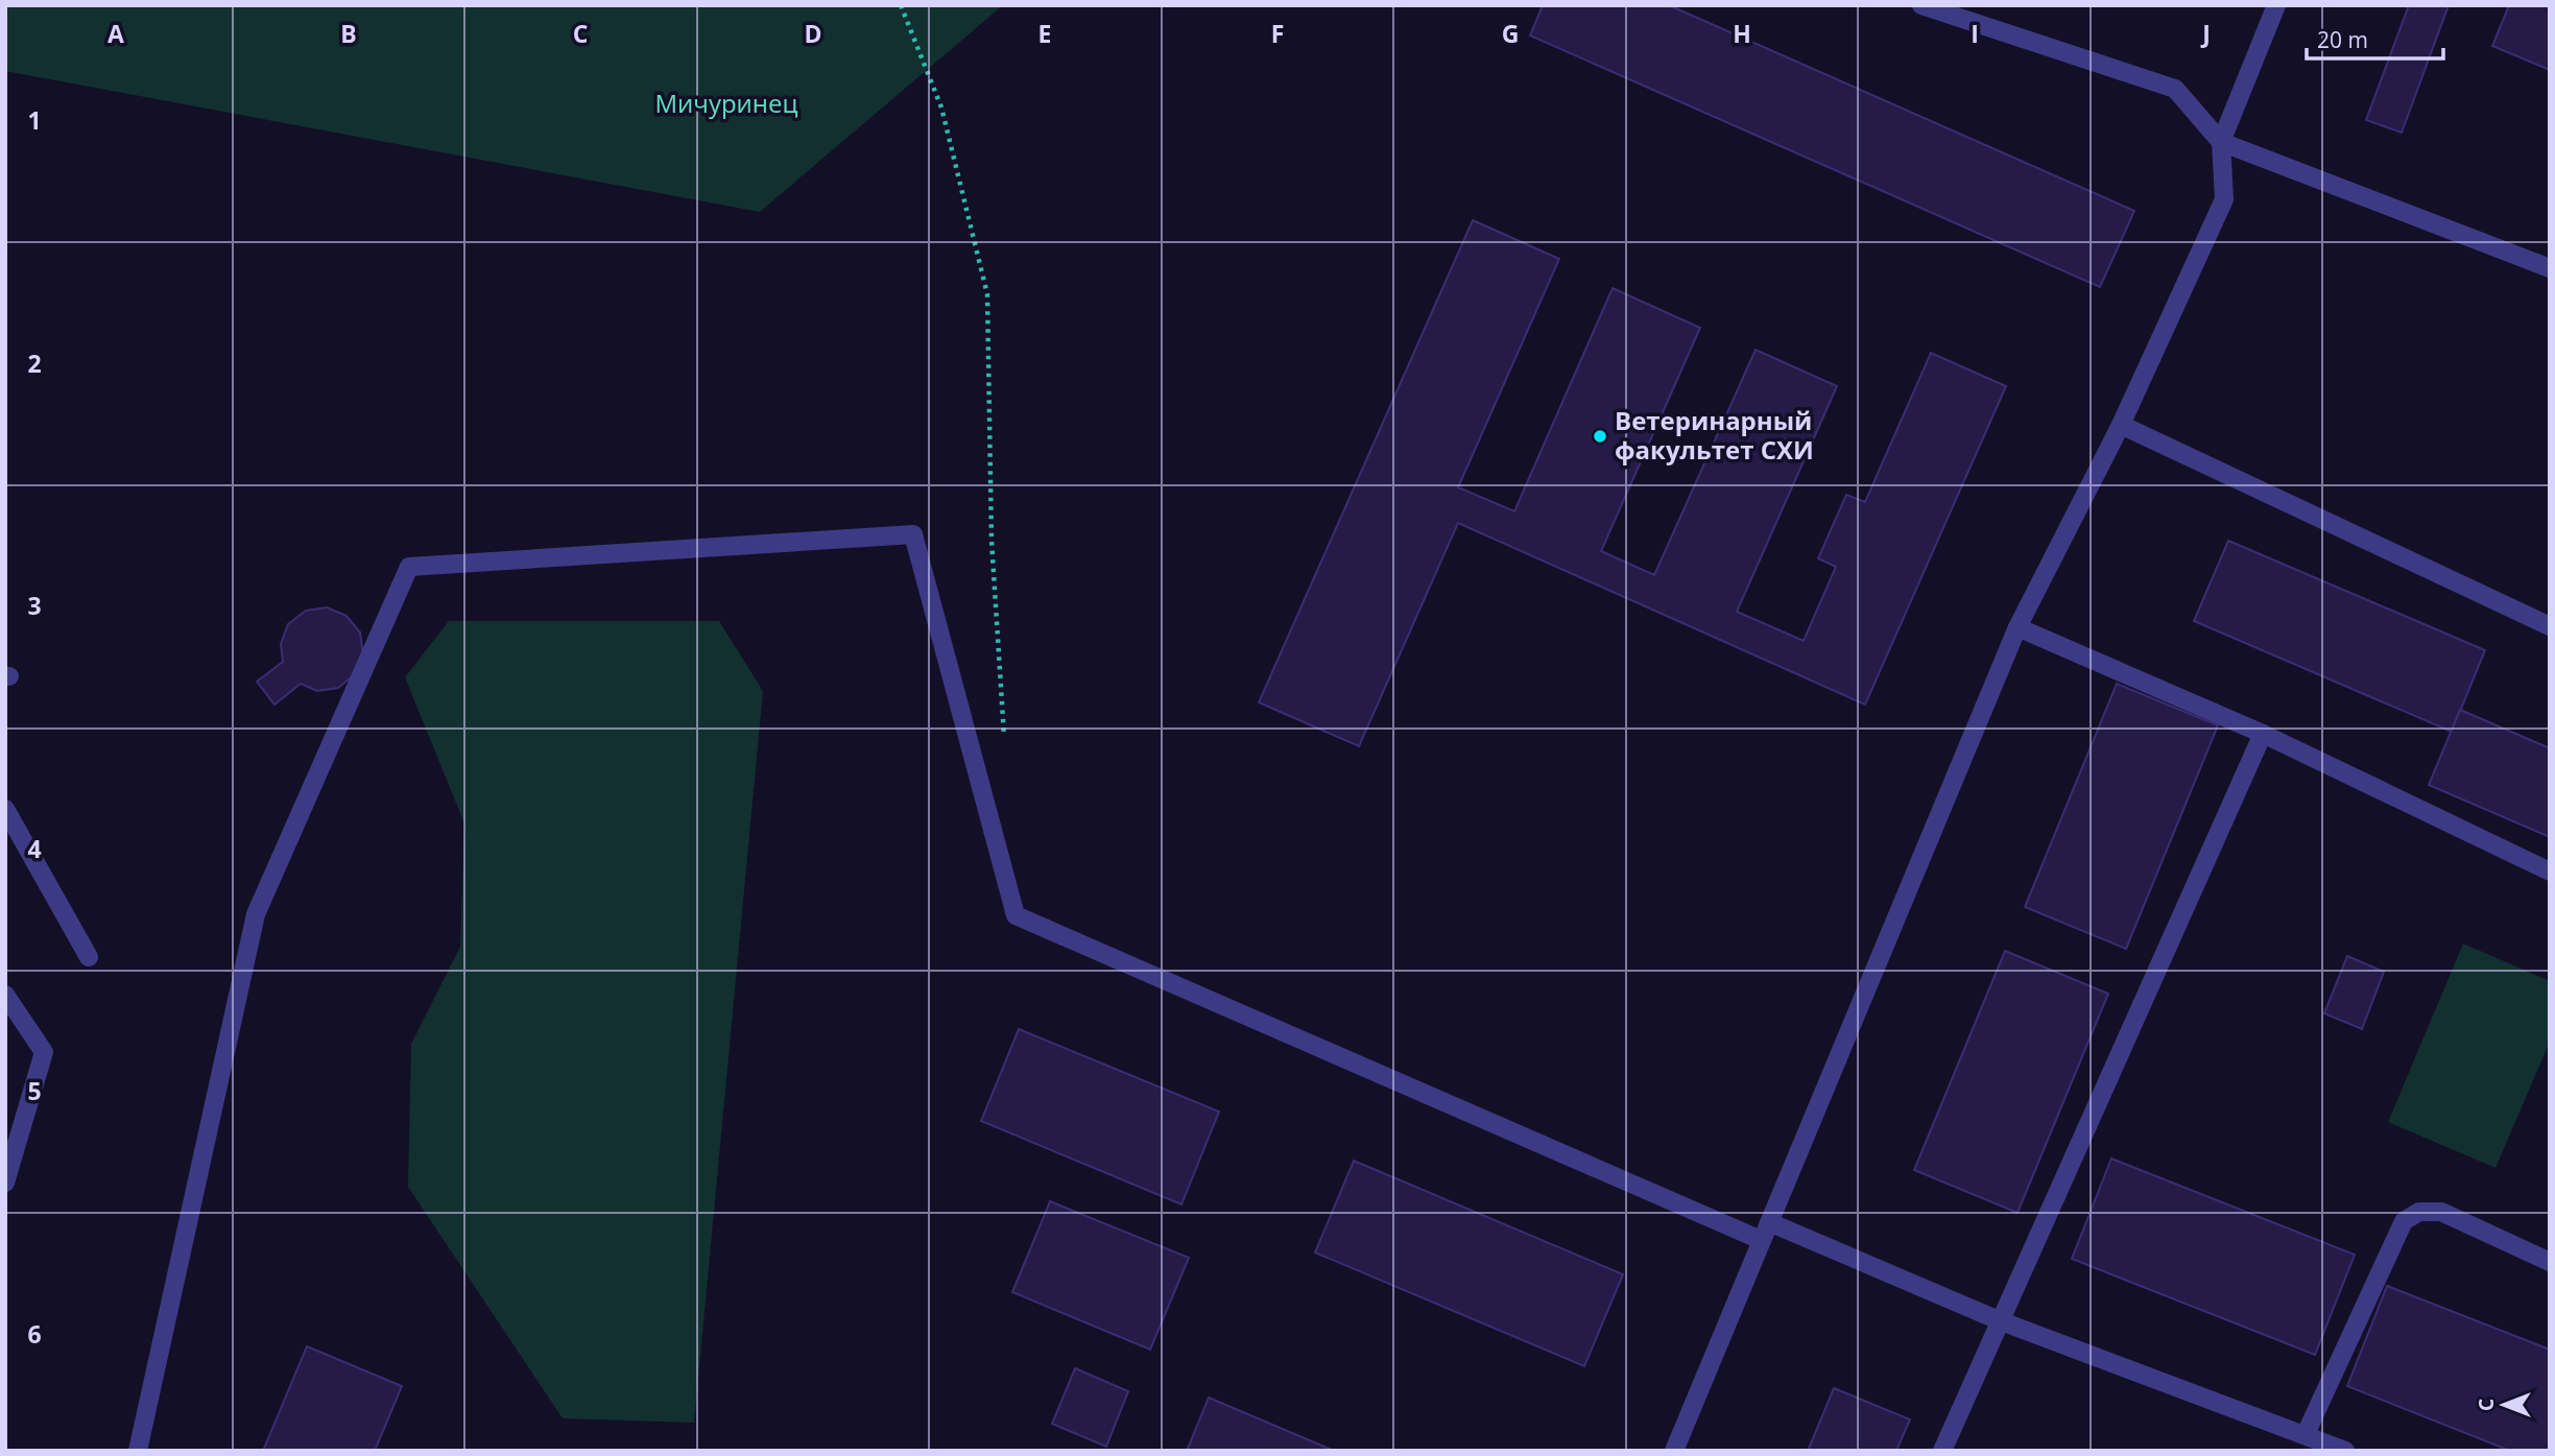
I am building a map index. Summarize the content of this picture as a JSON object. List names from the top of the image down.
{
  "parks": ["Мичуринец"],
  "places": ["Ветеринарный факультет СХИ"],
  "scale_bar": "20 m",
  "north": "left",
  "grid": {
    "columns": [
      "A",
      "B",
      "C",
      "D",
      "E",
      "F",
      "G",
      "H",
      "I",
      "J"
    ],
    "rows": [
      "1",
      "2",
      "3",
      "4",
      "5",
      "6"
    ]
  }
}
